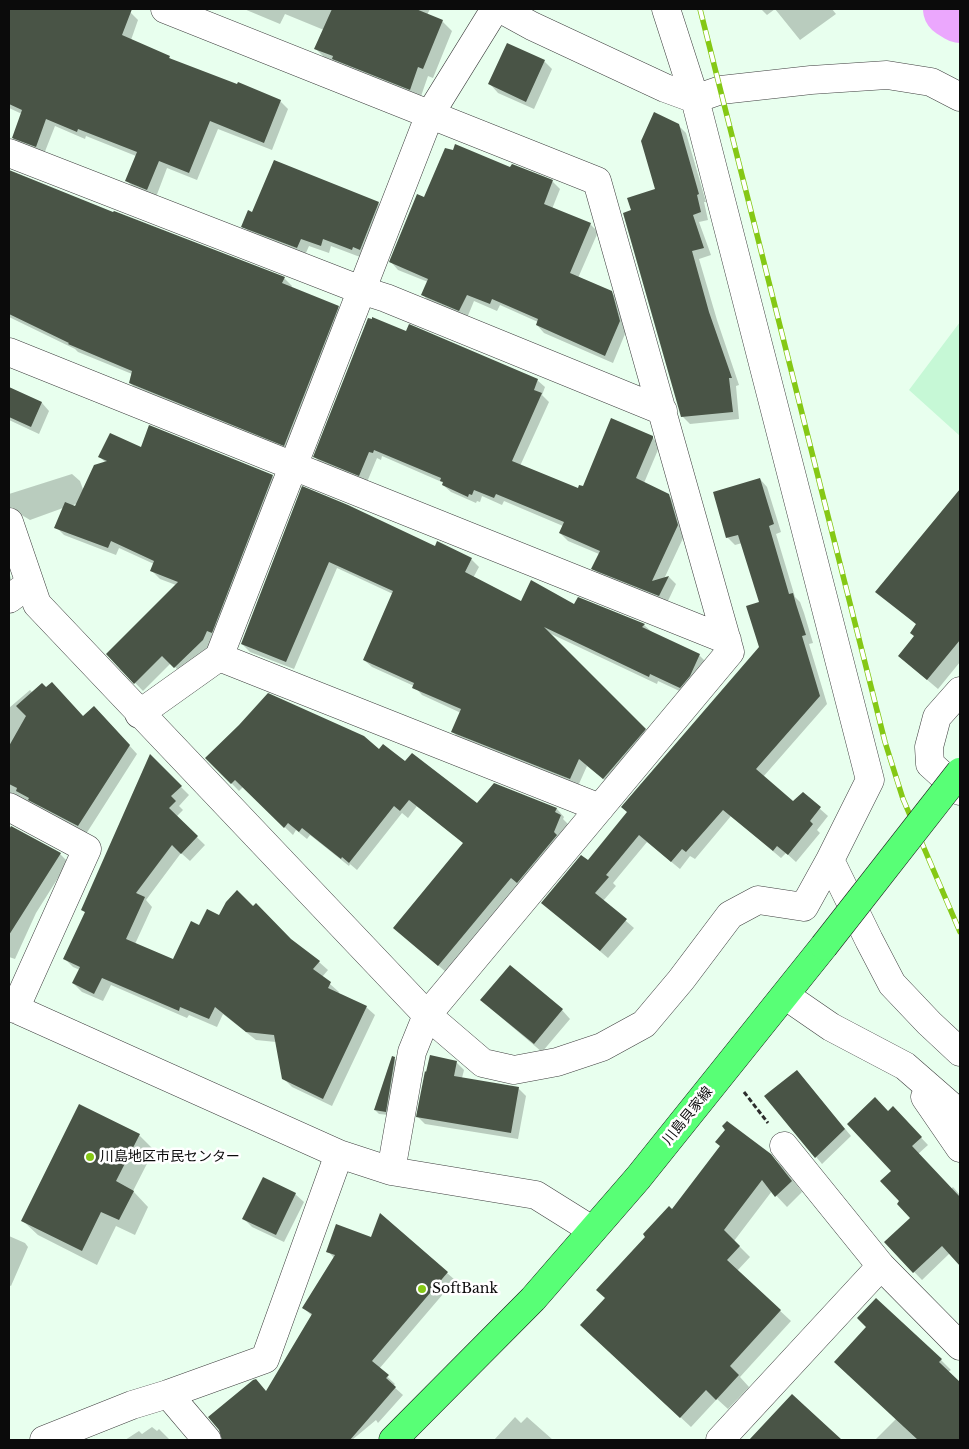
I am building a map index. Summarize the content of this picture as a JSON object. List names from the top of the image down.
{
  "streets": {
    "main road": ["川島貝家線"]
  },
  "places": ["川島地区市民センター", "SoftBank"]
}
